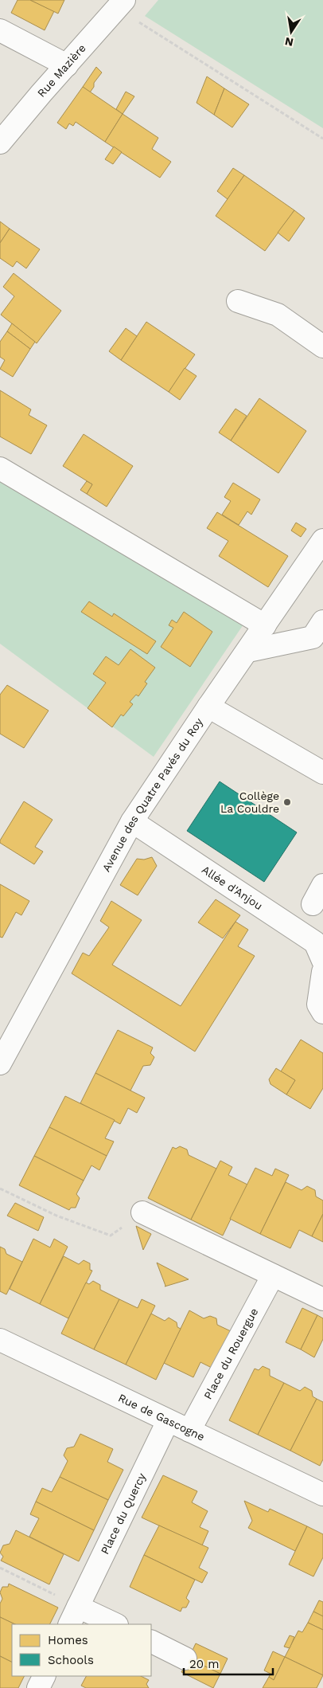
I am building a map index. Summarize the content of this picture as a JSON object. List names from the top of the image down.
{
  "streets": {
    "street": [
      "Rue Mazière",
      "Avenue des Quatre Pavés du Roy",
      "Allée d'Anjou",
      "Place du Rouergue",
      "Rue de Gascogne",
      "Place du Quercy"
    ]
  },
  "crossings": [
    ["Avenue des Quatre Pavés du Roy", "Allée d'Anjou"],
    ["Place du Rouergue", "Rue de Gascogne"],
    ["Rue de Gascogne", "Place du Quercy"]
  ],
  "places": ["Collège La Couldre"],
  "legend": ["Homes", "Schools"],
  "scale_bar": "20 m",
  "north": "bottom"
}
